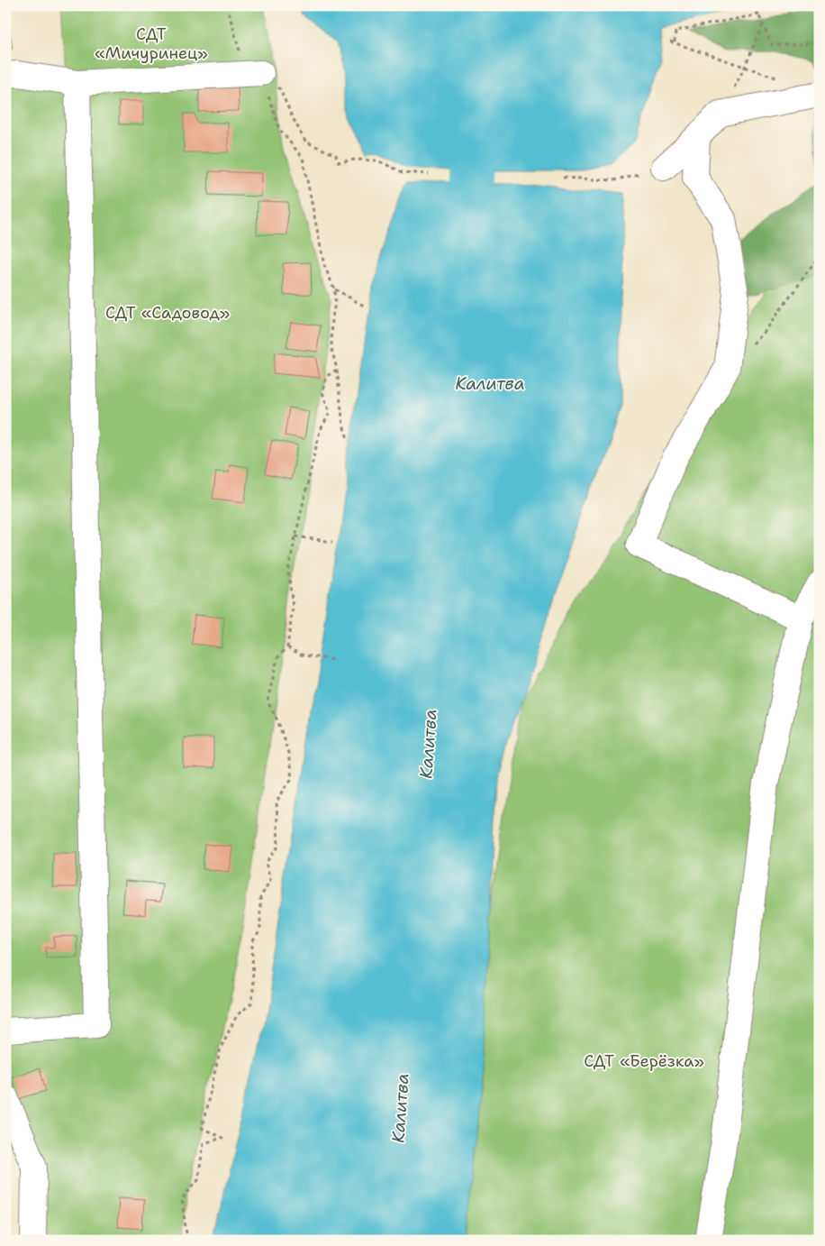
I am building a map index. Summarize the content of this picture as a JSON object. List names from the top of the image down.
{
  "water": ["Калитва"],
  "parks": ["СДТ «Мичуринец»", "СДТ «Садовод»", "СДТ «Берёзка»"]
}
